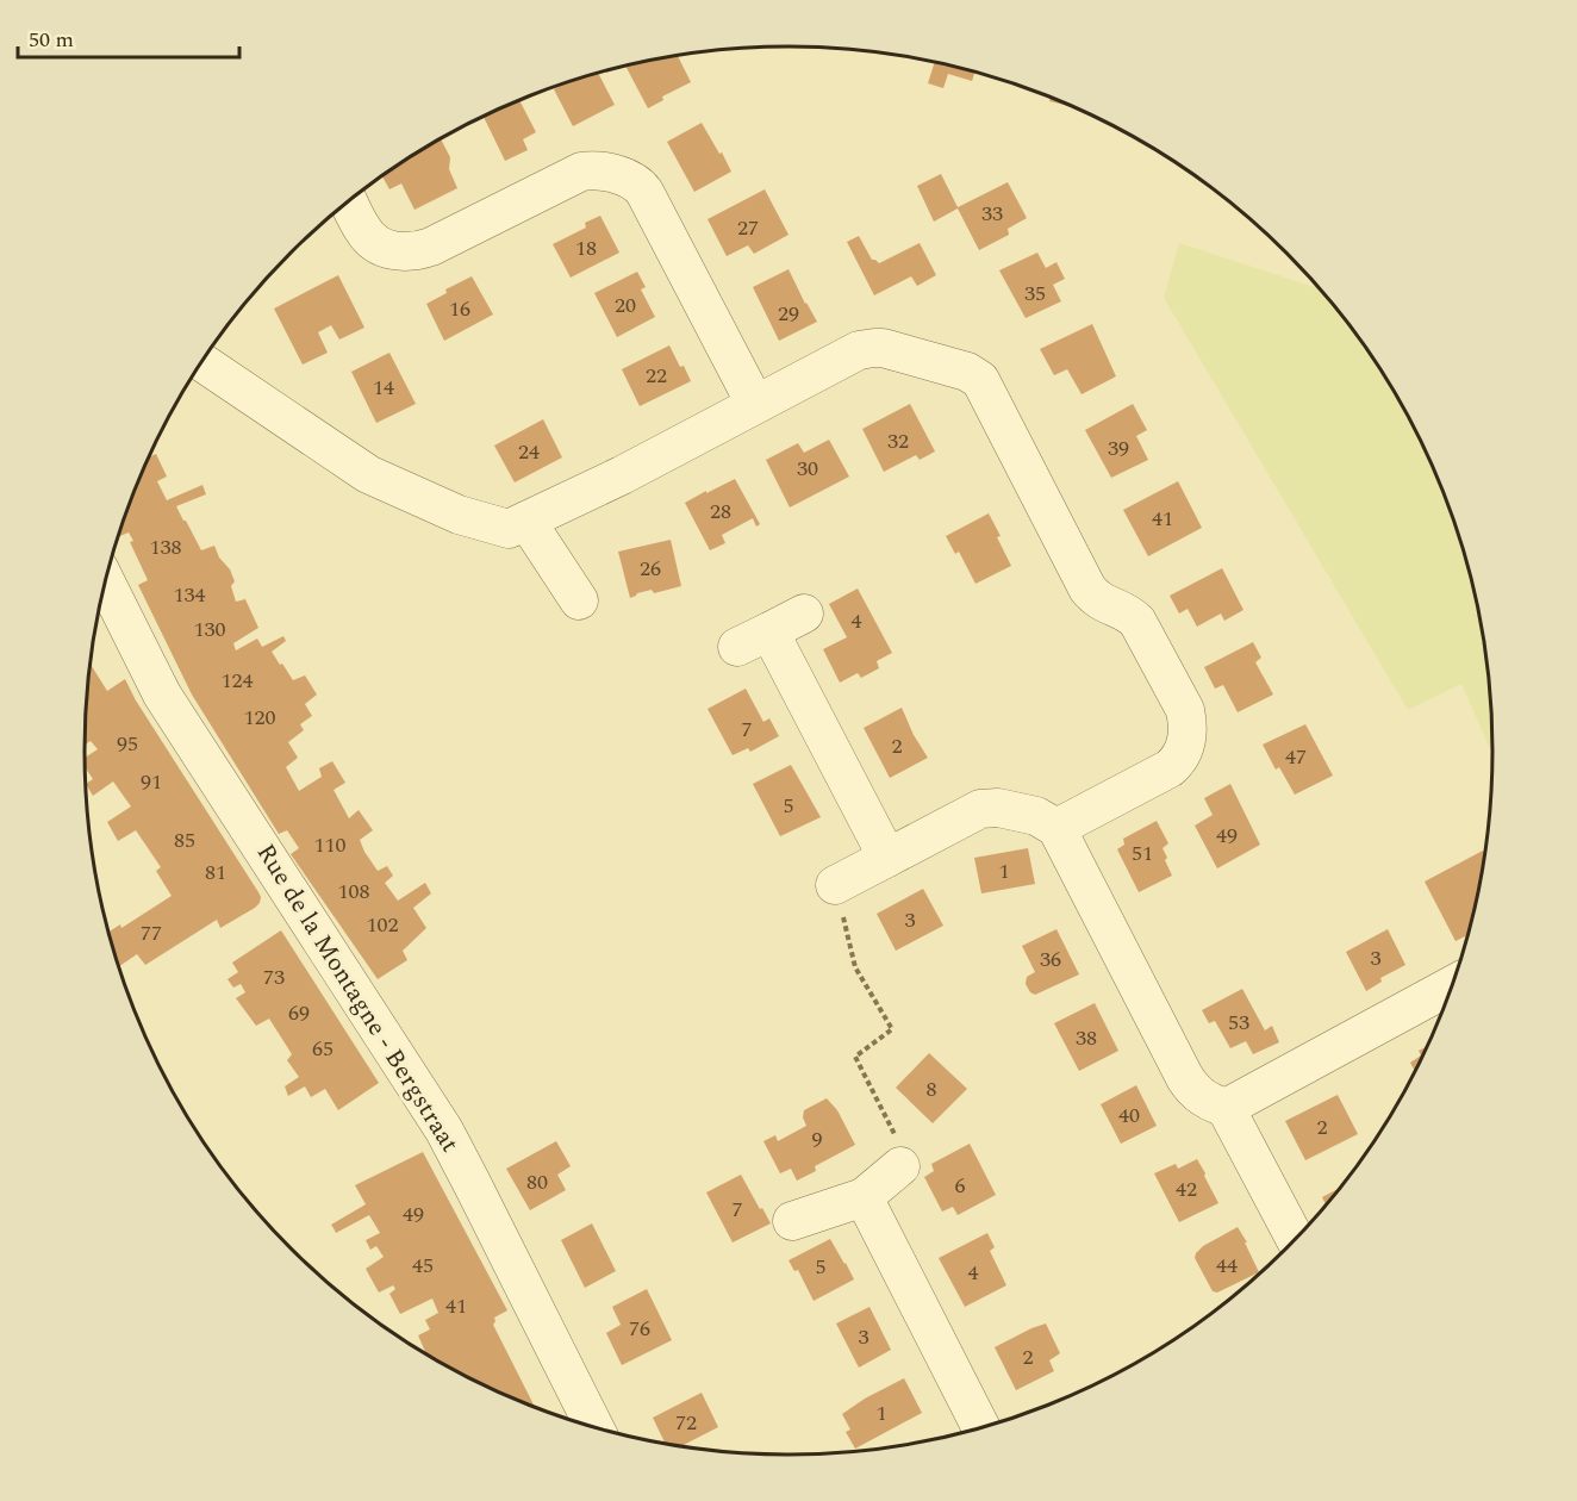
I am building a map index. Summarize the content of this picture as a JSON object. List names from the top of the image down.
{
  "streets": {
    "street": ["Rue de la Montagne - Bergstraat"]
  },
  "house_numbers": [
    "33",
    "27",
    "18",
    "35",
    "20",
    "16",
    "29",
    "22",
    "14",
    "32",
    "39",
    "24",
    "30",
    "28",
    "41",
    "138",
    "26",
    "134",
    "4",
    "130",
    "124",
    "120",
    "7",
    "95",
    "2",
    "47",
    "91",
    "5",
    "49",
    "85",
    "110",
    "51",
    "1",
    "81",
    "108",
    "3",
    "102",
    "77",
    "3",
    "36",
    "73",
    "69",
    "53",
    "38",
    "65",
    "8",
    "40",
    "2",
    "9",
    "80",
    "6",
    "42",
    "7",
    "49",
    "45",
    "44",
    "5",
    "4",
    "41",
    "76",
    "3",
    "2",
    "1",
    "72"
  ],
  "scale_bar": "50 m"
}
